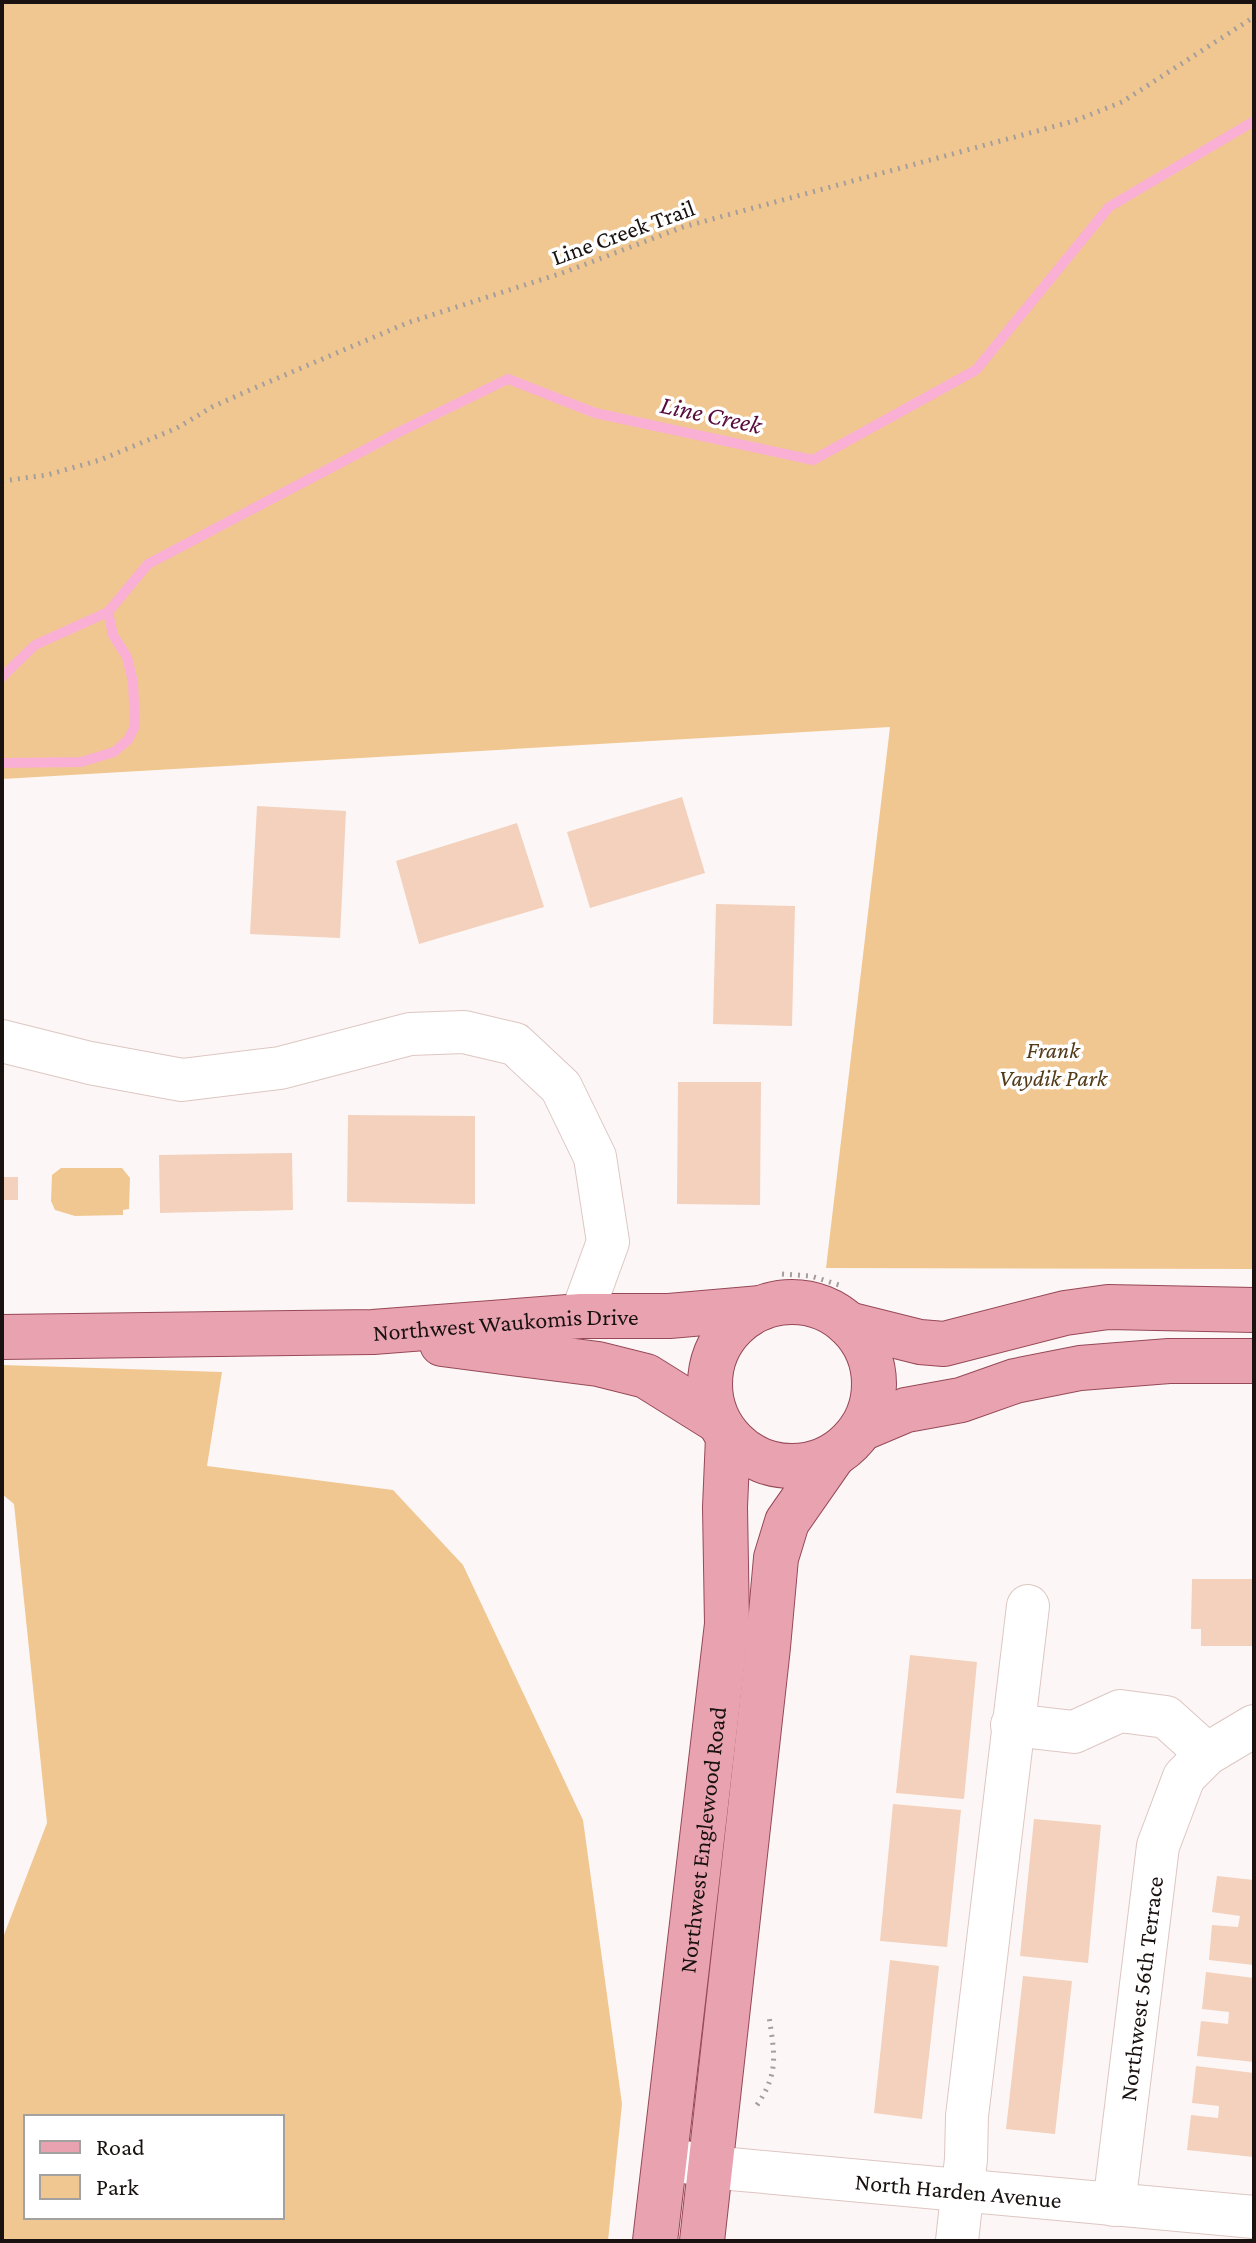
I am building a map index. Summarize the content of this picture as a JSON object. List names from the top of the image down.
{
  "streets": {
    "main road": ["Northwest Waukomis Drive", "Northwest Englewood Road"],
    "street": ["Northwest 56th Terrace", "North Harden Avenue"],
    "path": ["Line Creek Trail"]
  },
  "crossings": [
    ["Northwest Waukomis Drive", "Northwest Englewood Road"],
    ["Northwest Englewood Road", "North Harden Avenue"],
    ["Northwest 56th Terrace", "North Harden Avenue"]
  ],
  "water": ["Line Creek"],
  "parks": ["Frank Vaydik Park"],
  "legend": ["Road", "Park"]
}
